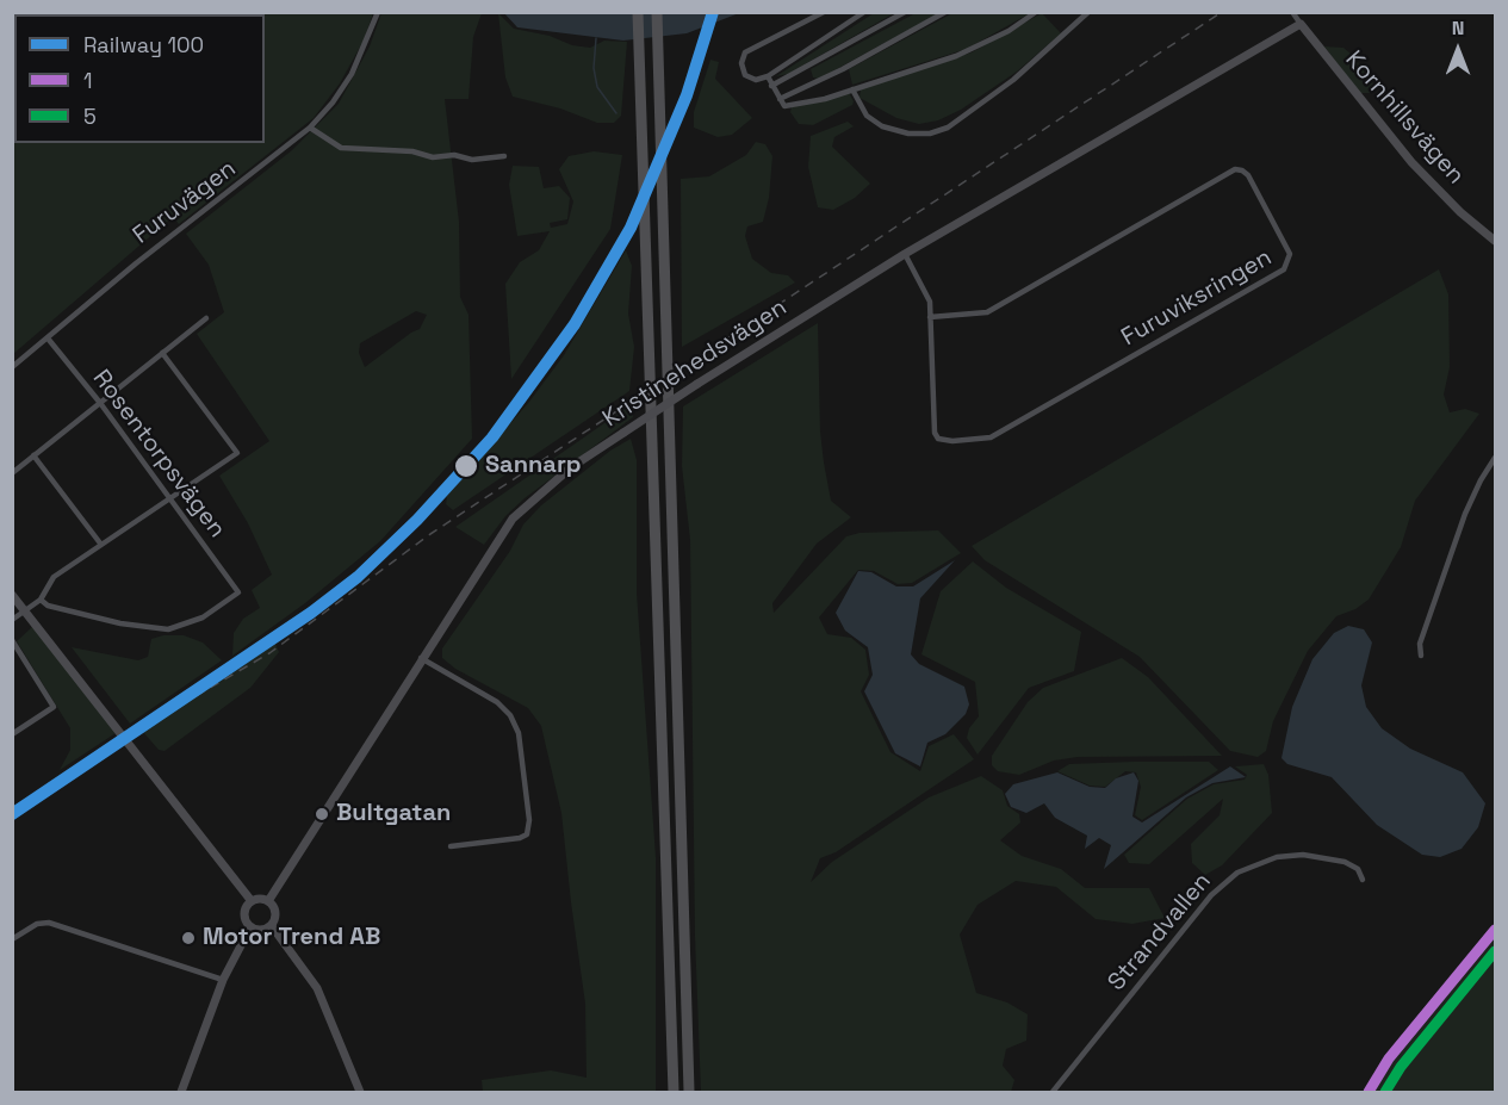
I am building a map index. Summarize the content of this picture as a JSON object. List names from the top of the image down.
{
  "streets": {
    "street": [
      "Kornhillsvägen",
      "Furuvägen",
      "Furuviksringen",
      "Kristinehedsvägen",
      "Rosentorpsvägen",
      "Strandvallen"
    ]
  },
  "crossings": [
    ["Kornhillsvägen", "Kristinehedsvägen"],
    ["Furuvägen", "Rosentorpsvägen"],
    ["Furuviksringen", "Kristinehedsvägen"]
  ],
  "places": ["Sannarp", "Bultgatan", "Motor Trend AB"],
  "lines": ["rail line 100", "transit line 1", "transit line 5"],
  "legend": ["Railway 100", "1", "5"],
  "north": "top"
}
